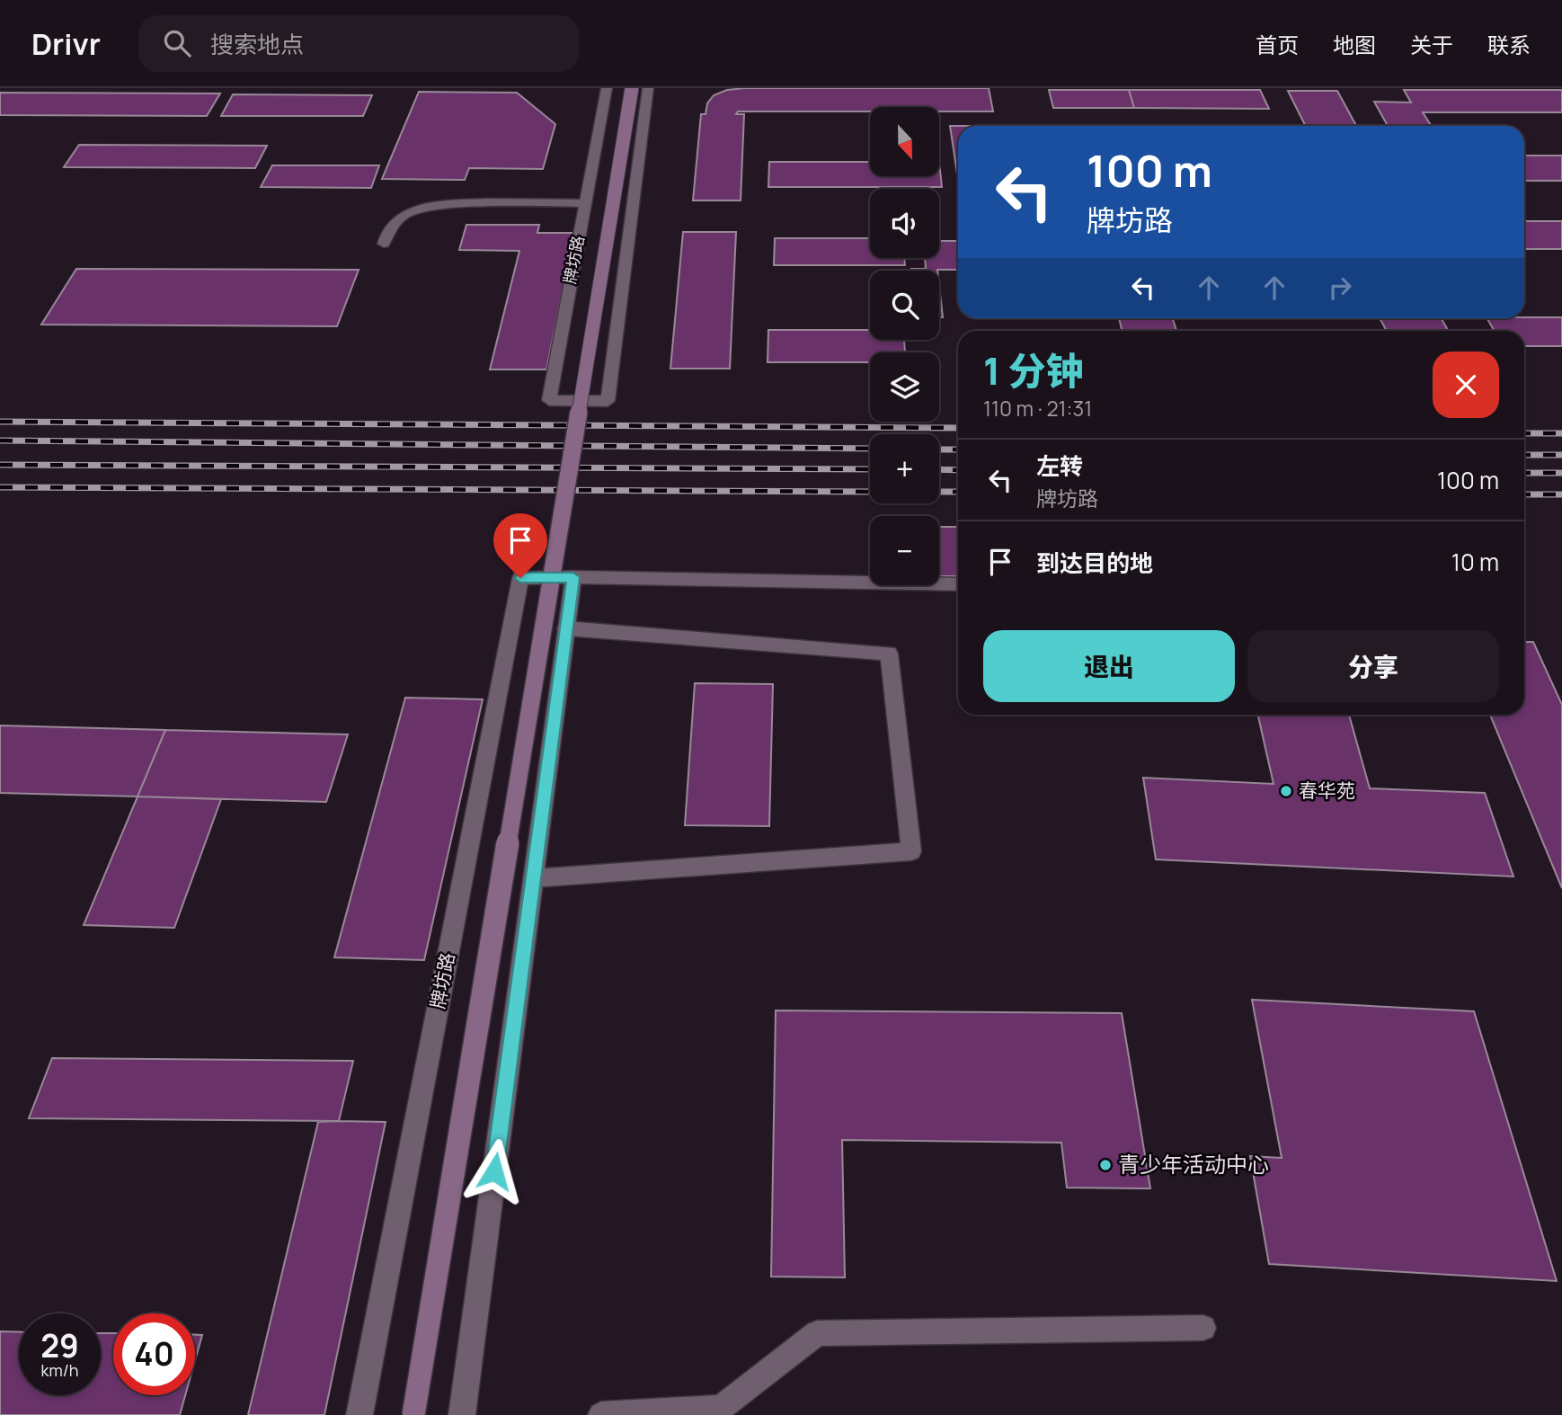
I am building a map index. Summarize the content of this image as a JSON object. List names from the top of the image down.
{
  "streets": {
    "main road": ["牌坊路"]
  },
  "places": ["春华苑", "青少年活动中心"],
  "north": "bottom",
  "page": {
    "header": "Drivr",
    "search": "搜索地点",
    "nav": [
      "首页",
      "地图",
      "关于",
      "联系"
    ],
    "map_buttons": ["+", "−"],
    "turn": ["100 m", "牌坊路"],
    "heading": ["1 分钟", "110 m · 21:31"],
    "list": [
      {
        "name": "左转",
        "note": "牌坊路",
        "value": "100 m"
      },
      {
        "name": "到达目的地",
        "value": "10 m"
      }
    ],
    "buttons": ["退出", "分享"],
    "speed": "29 km/h",
    "limit": "40"
  }
}
